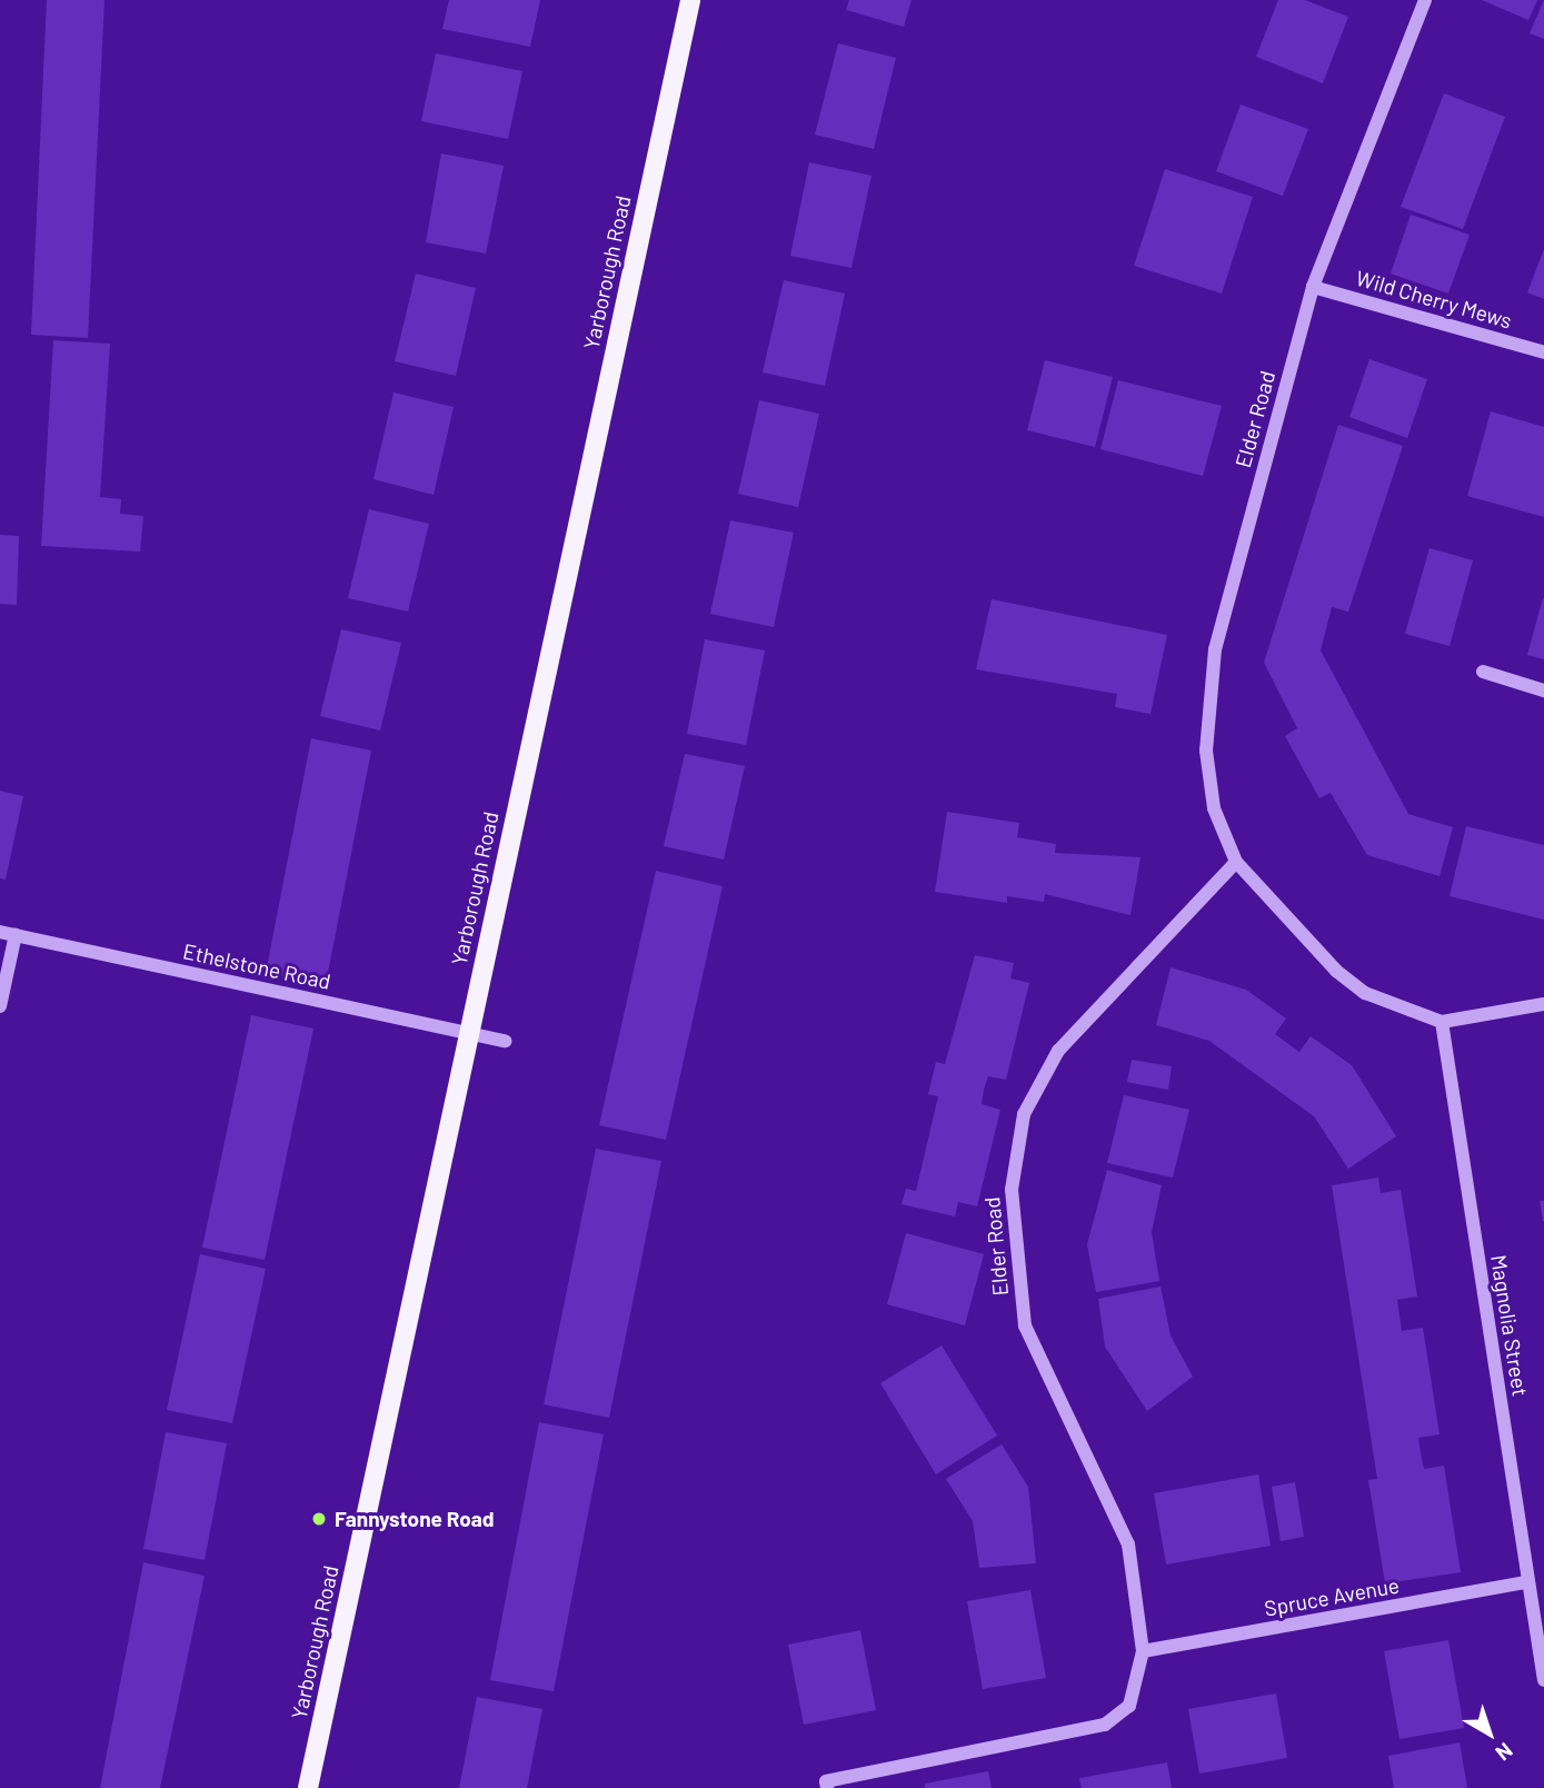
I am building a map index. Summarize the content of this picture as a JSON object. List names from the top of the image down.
{
  "streets": {
    "main road": ["Yarborough Road"],
    "street": [
      "Wild Cherry Mews",
      "Elder Road",
      "Ethelstone Road",
      "Magnolia Street",
      "Spruce Avenue"
    ]
  },
  "crossings": [
    ["Yarborough Road", "Ethelstone Road"],
    ["Wild Cherry Mews", "Elder Road"],
    ["Elder Road", "Magnolia Street"],
    ["Elder Road", "Spruce Avenue"],
    ["Magnolia Street", "Spruce Avenue"]
  ],
  "places": ["Fannystone Road"],
  "north": "bottom right"
}
